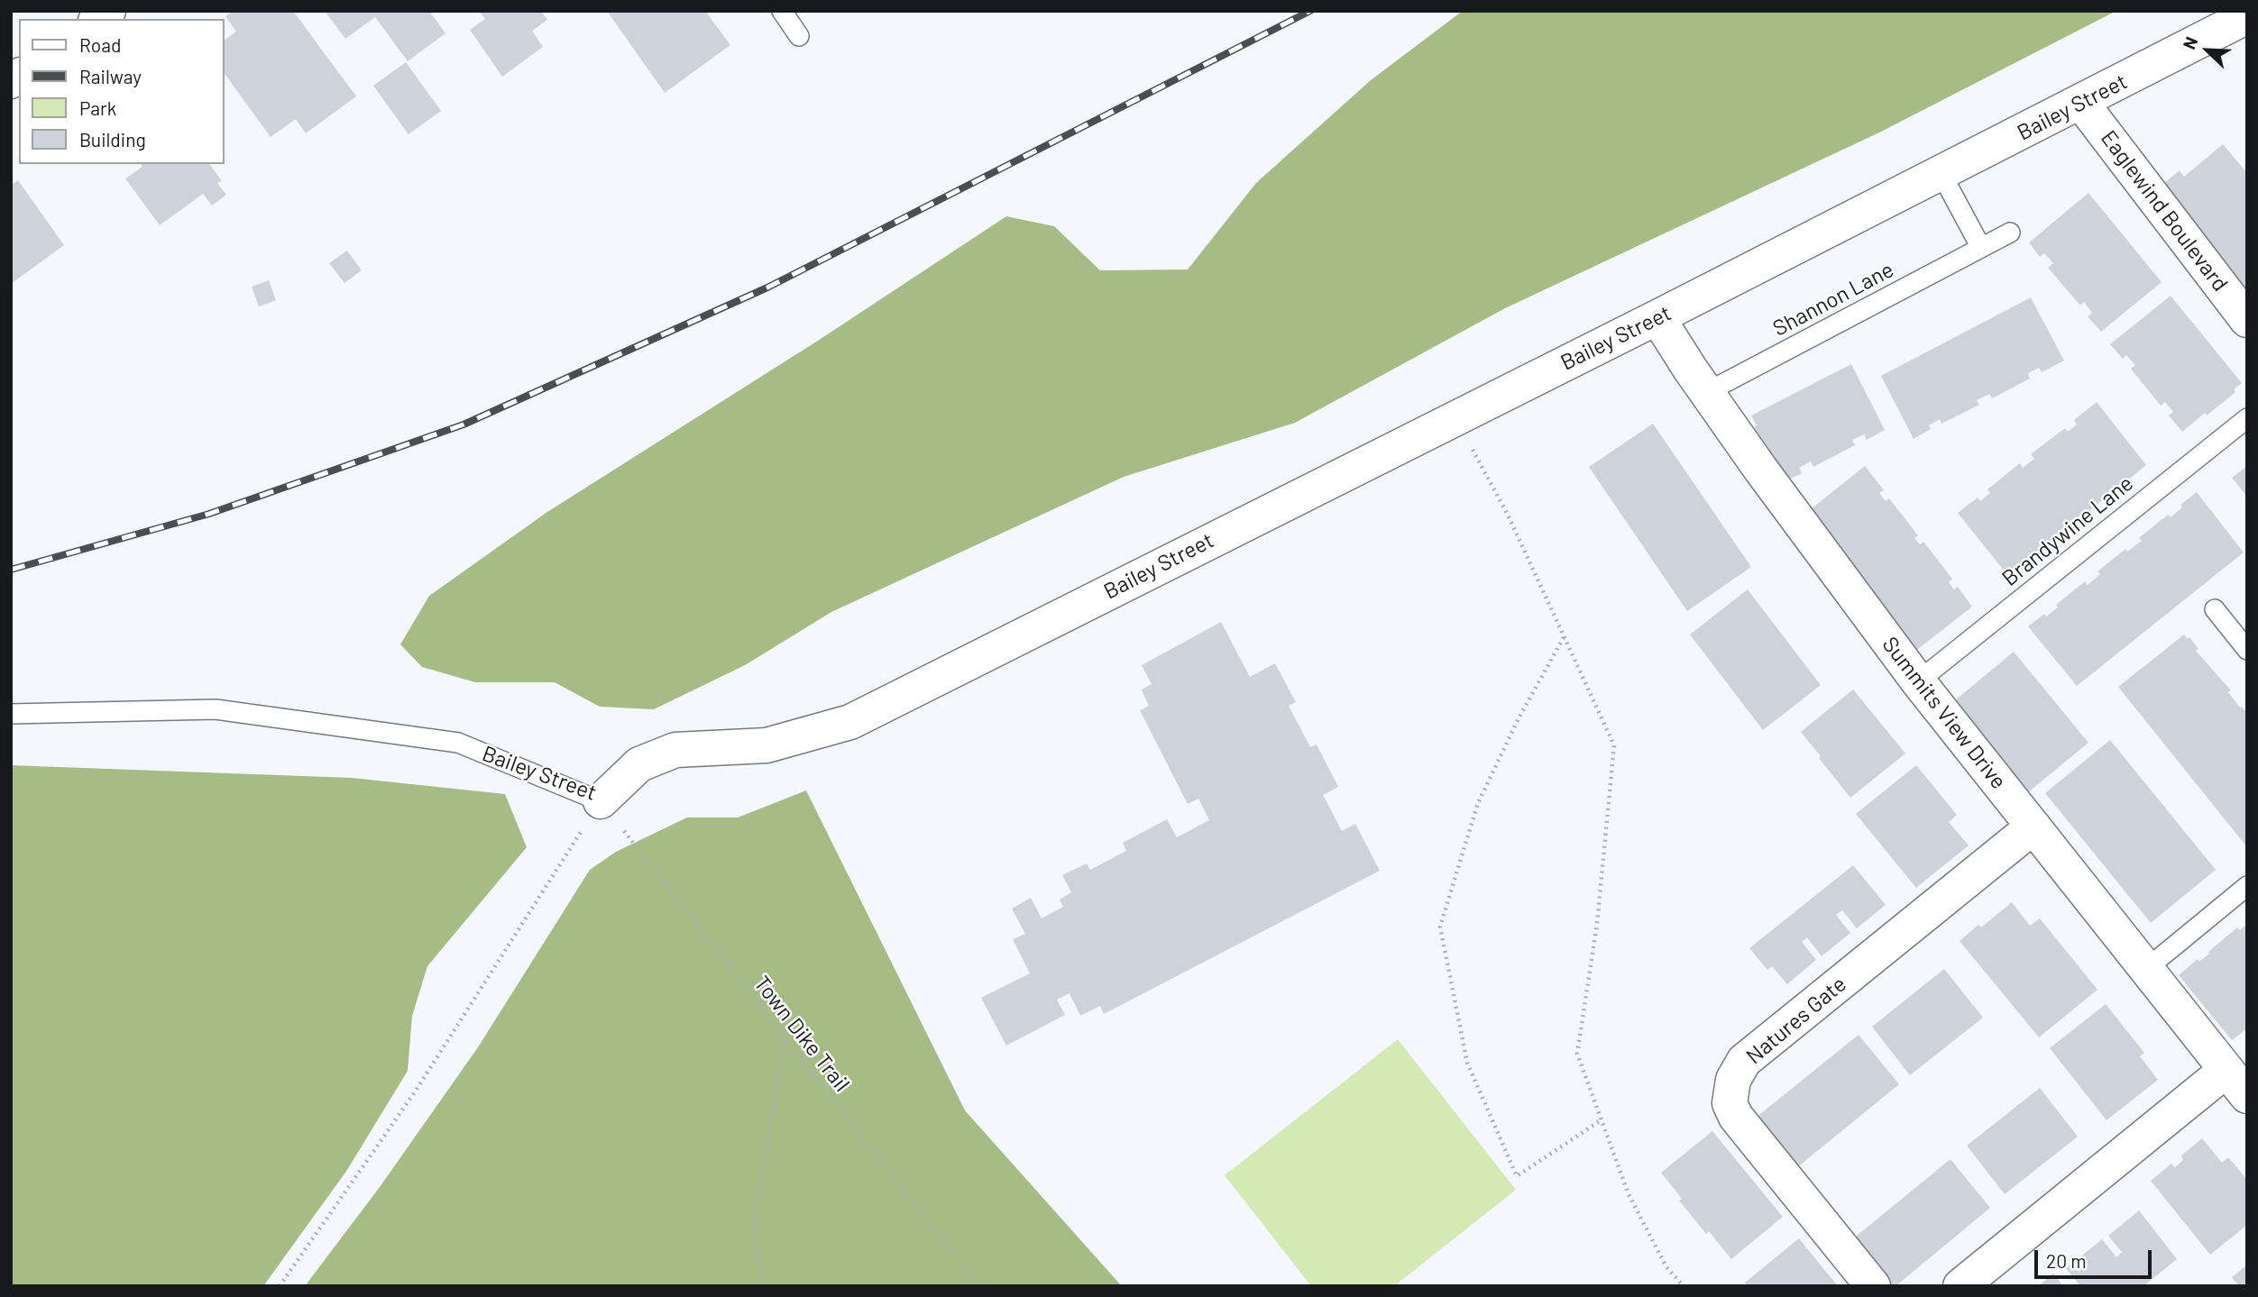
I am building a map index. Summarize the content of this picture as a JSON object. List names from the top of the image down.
{
  "streets": {
    "street": [
      "Bailey Street",
      "Eaglewind Boulevard",
      "Summits View Drive",
      "Natures Gate"
    ],
    "lane": ["Shannon Lane", "Brandywine Lane"],
    "path": ["Town Dike Trail"]
  },
  "crossings": [
    ["Bailey Street", "Eaglewind Boulevard"],
    ["Bailey Street", "Summits View Drive"],
    ["Bailey Street", "Town Dike Trail"],
    ["Shannon Lane", "Summits View Drive"],
    ["Brandywine Lane", "Summits View Drive"],
    ["Summits View Drive", "Natures Gate"]
  ],
  "legend": [
    "Road",
    "Railway",
    "Park",
    "Building"
  ],
  "scale_bar": "20 m",
  "north": "top left"
}
